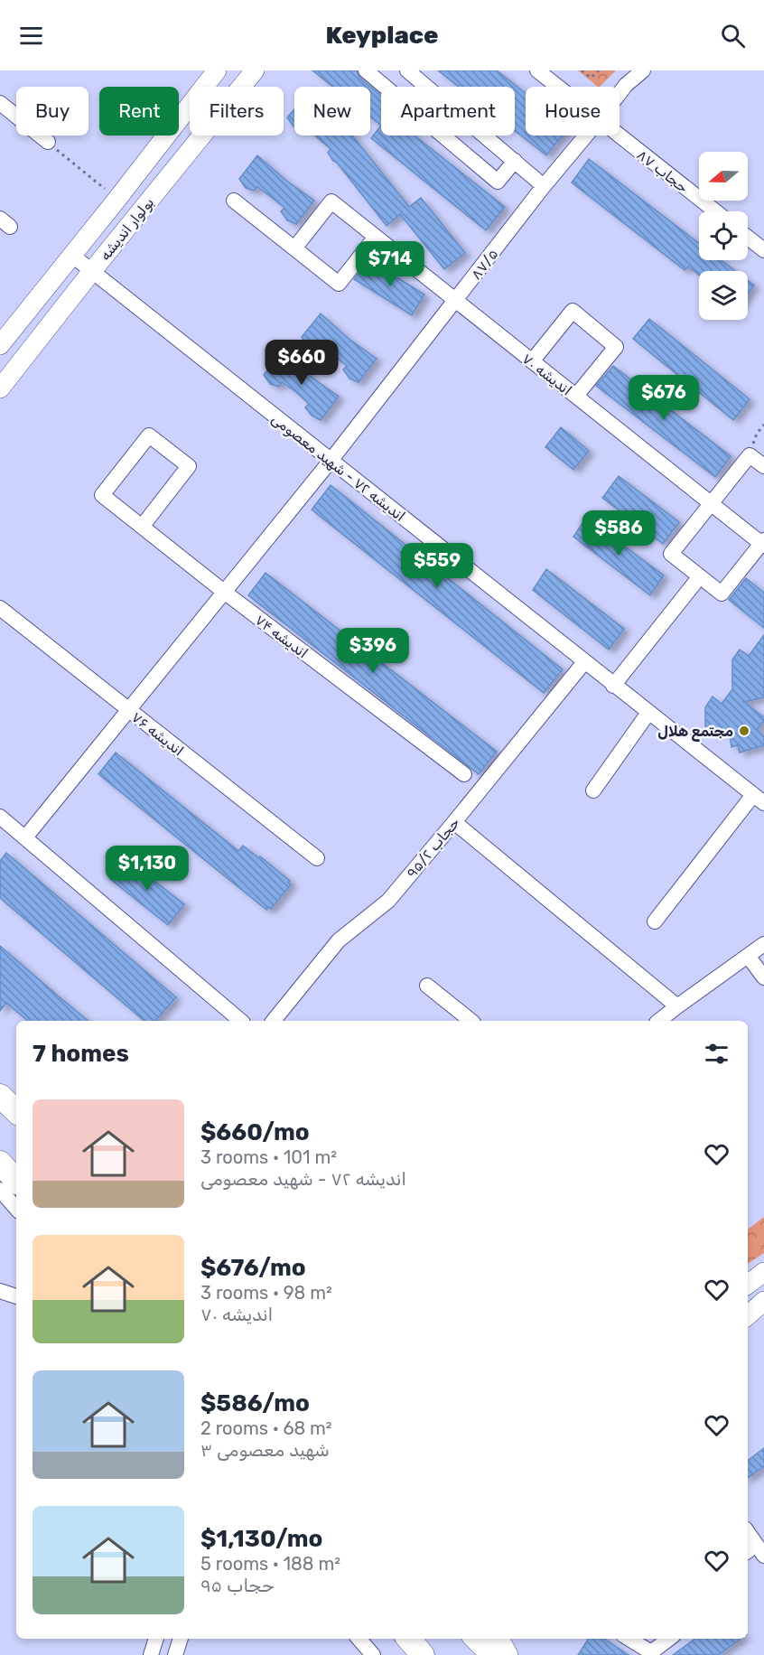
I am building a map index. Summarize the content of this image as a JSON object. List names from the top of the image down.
{
  "streets": {
    "main road": ["بولوار اندیشه"],
    "street": [
      "حجاب ۸۷",
      "۸۷/۵",
      "اندیشه ۷۰",
      "اندیشه ۷۲ - شهید معصومی",
      "اندیشه ۷۴",
      "اندیشه ۷۶",
      "حجاب ۹۵/۲"
    ]
  },
  "crossings": [
    ["بولوار اندیشه", "اندیشه ۷۲ - شهید معصومی"],
    ["۸۷/۵", "اندیشه ۷۰"],
    ["۸۷/۵", "اندیشه ۷۲ - شهید معصومی"],
    ["۸۷/۵", "اندیشه ۷۴"],
    ["۸۷/۵", "اندیشه ۷۶"],
    ["اندیشه ۷۲ - شهید معصومی", "حجاب ۹۵/۲"]
  ],
  "places": ["مجتمع هلال"],
  "north": "left",
  "page": {
    "header": "Keyplace",
    "chip": [
      "Buy",
      "Rent",
      "Filters",
      "New",
      "Apartment",
      "House"
    ],
    "price": [
      "$714",
      "$660",
      "$676",
      "$586",
      "$559",
      "$396",
      "$1,130"
    ],
    "heading": "7 homes",
    "list": [
      {
        "name": "$660/mo",
        "note": "3 rooms · 101 m² · اندیشه ۷۲ - شهید معصومی"
      },
      {
        "name": "$676/mo",
        "note": "3 rooms · 98 m² · اندیشه ۷۰"
      },
      {
        "name": "$586/mo",
        "note": "2 rooms · 68 m² · شهید معصومی ۳"
      },
      {
        "name": "$1,130/mo",
        "note": "5 rooms · 188 m² · حجاب ۹۵"
      }
    ]
  }
}
